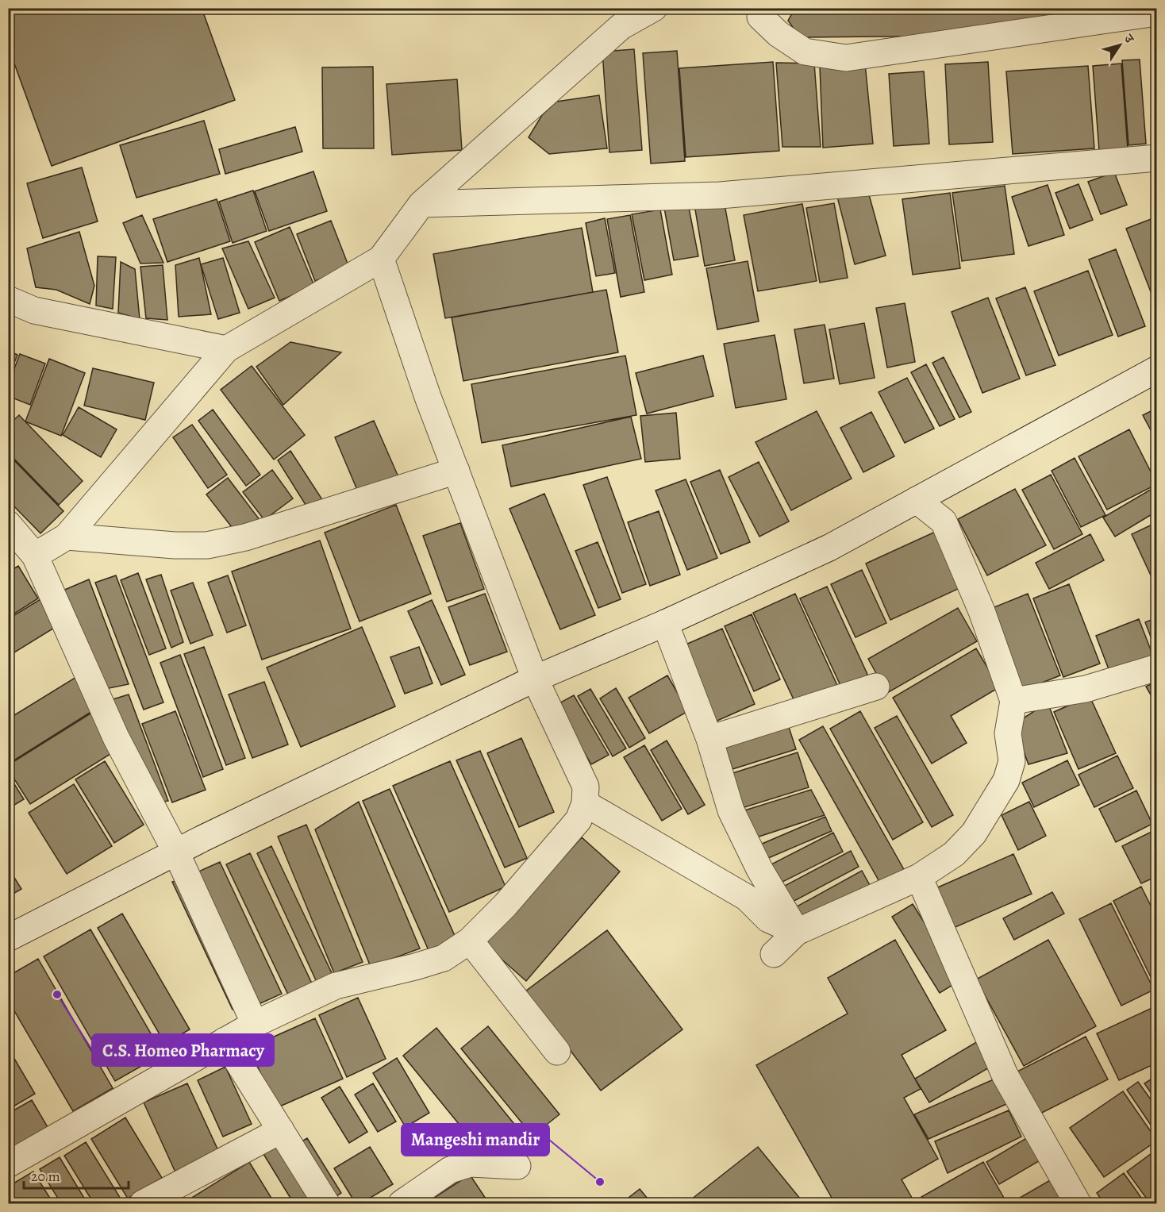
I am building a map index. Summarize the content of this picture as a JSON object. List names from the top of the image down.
{
  "places": ["C.S. Homeo Pharmacy", "Mangeshi mandir"],
  "scale_bar": "20 m",
  "north": "top right"
}
